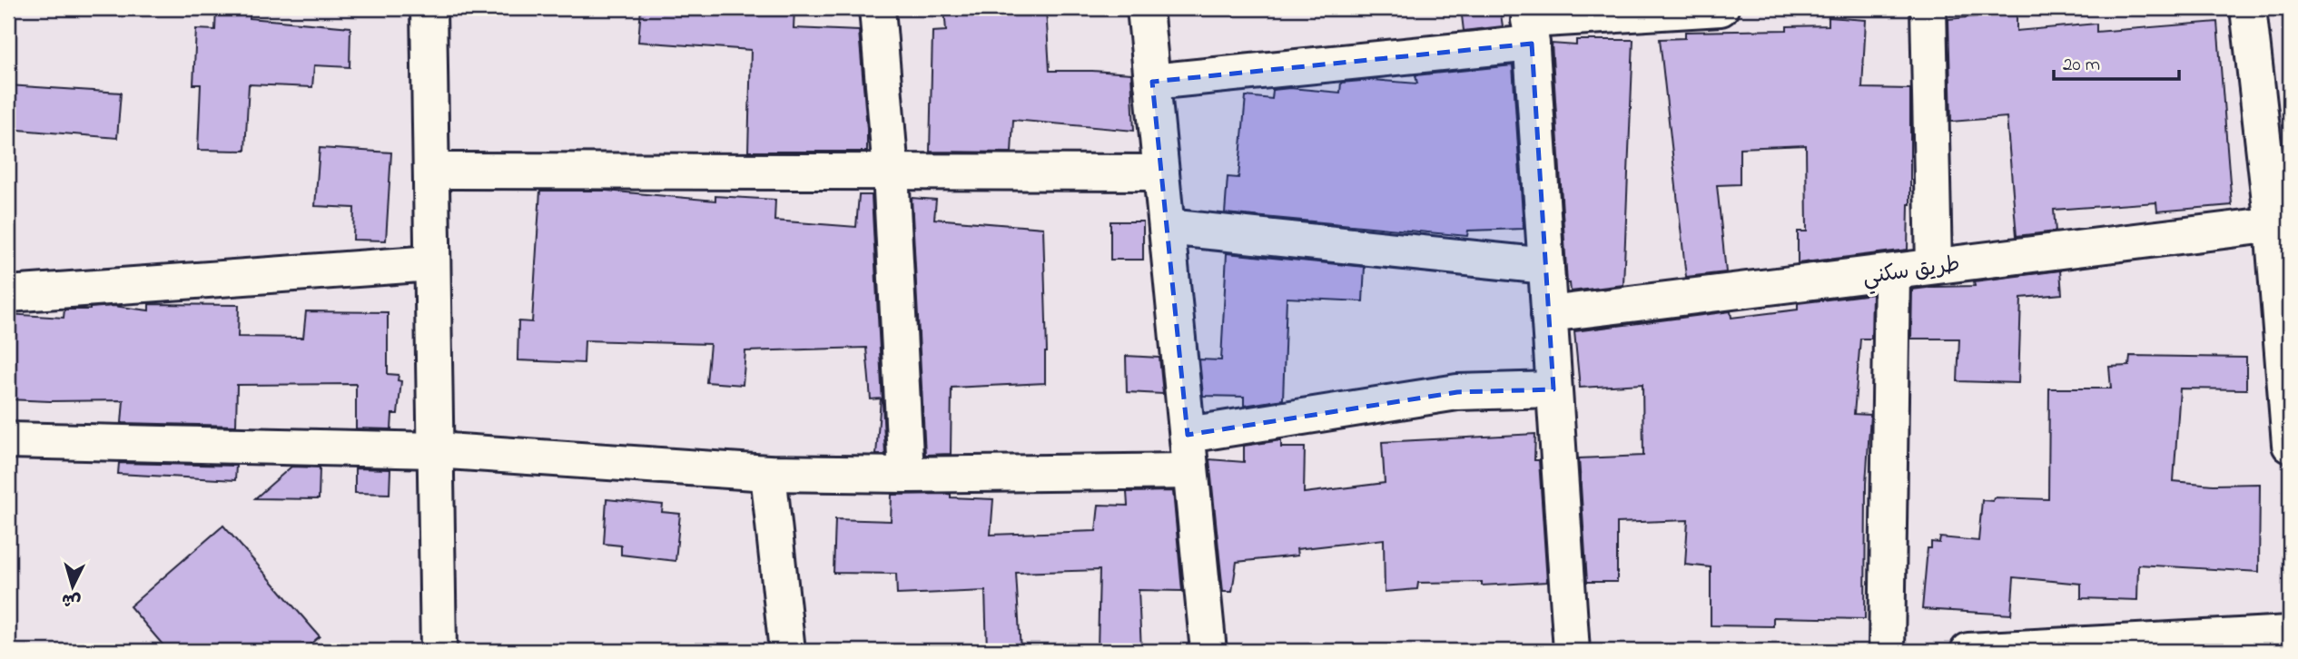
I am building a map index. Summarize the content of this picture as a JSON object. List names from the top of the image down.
{
  "streets": {
    "street": ["طريق سكني"]
  },
  "scale_bar": "20 m",
  "north": "bottom"
}
